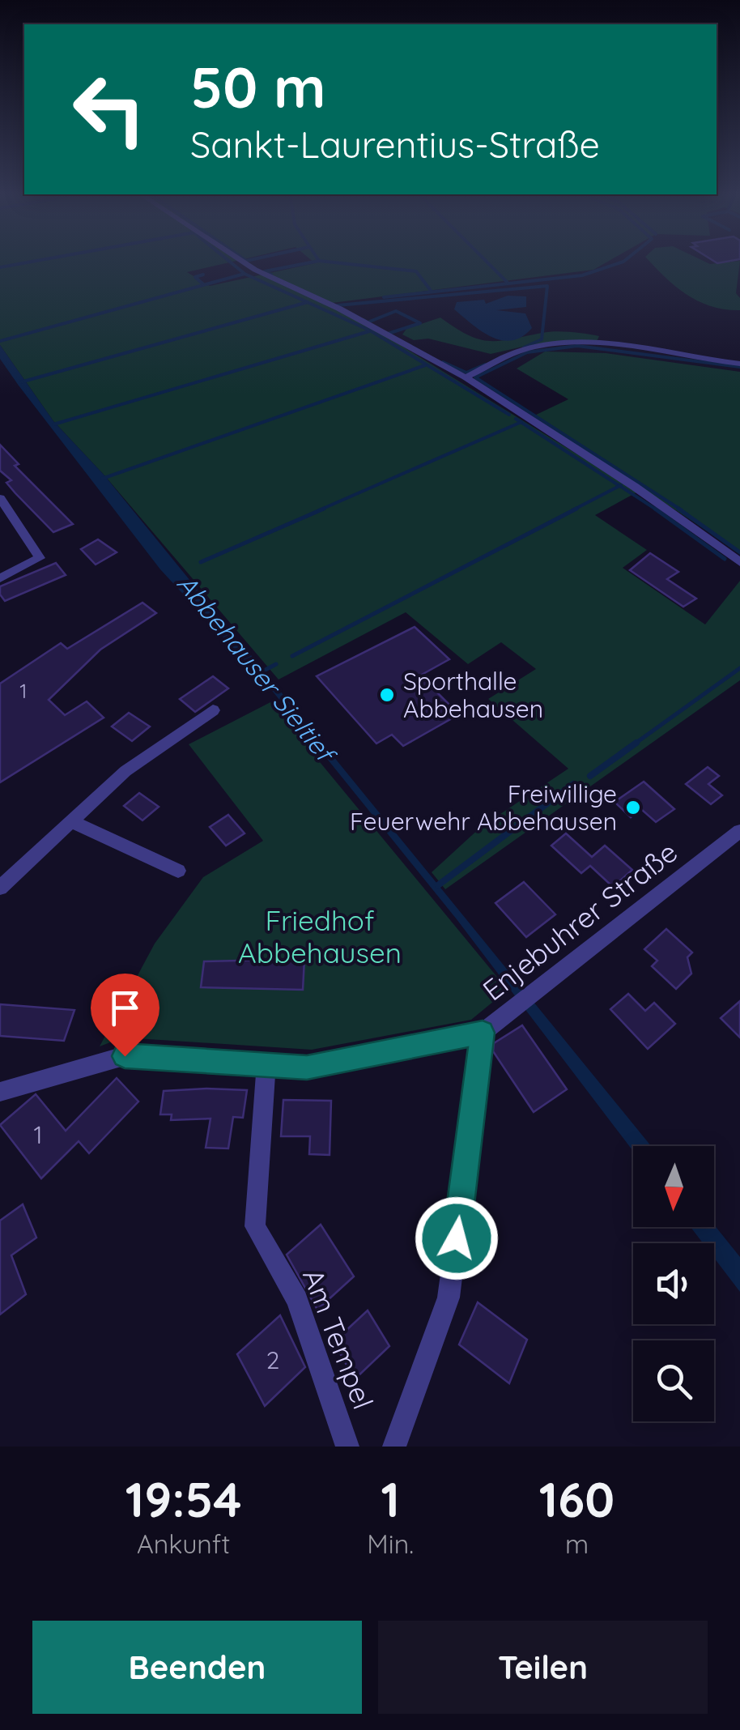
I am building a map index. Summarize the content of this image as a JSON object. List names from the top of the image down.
{
  "streets": {
    "street": ["Enjebuhrer Straße", "Am Tempel"]
  },
  "water": ["Abbehauser Sieltief"],
  "parks": ["Friedhof Abbehausen"],
  "places": ["Sporthalle Abbehausen", "Freiwillige Feuerwehr Abbehausen"],
  "house_numbers": ["1", "1", "2"],
  "north": "bottom",
  "page": {
    "turn": ["50 m", "Sankt-Laurentius-Straße"],
    "eta": [
      "19:54",
      "Ankunft",
      "1",
      "Min.",
      "160",
      "m"
    ],
    "buttons": ["Beenden", "Teilen"]
  }
}
